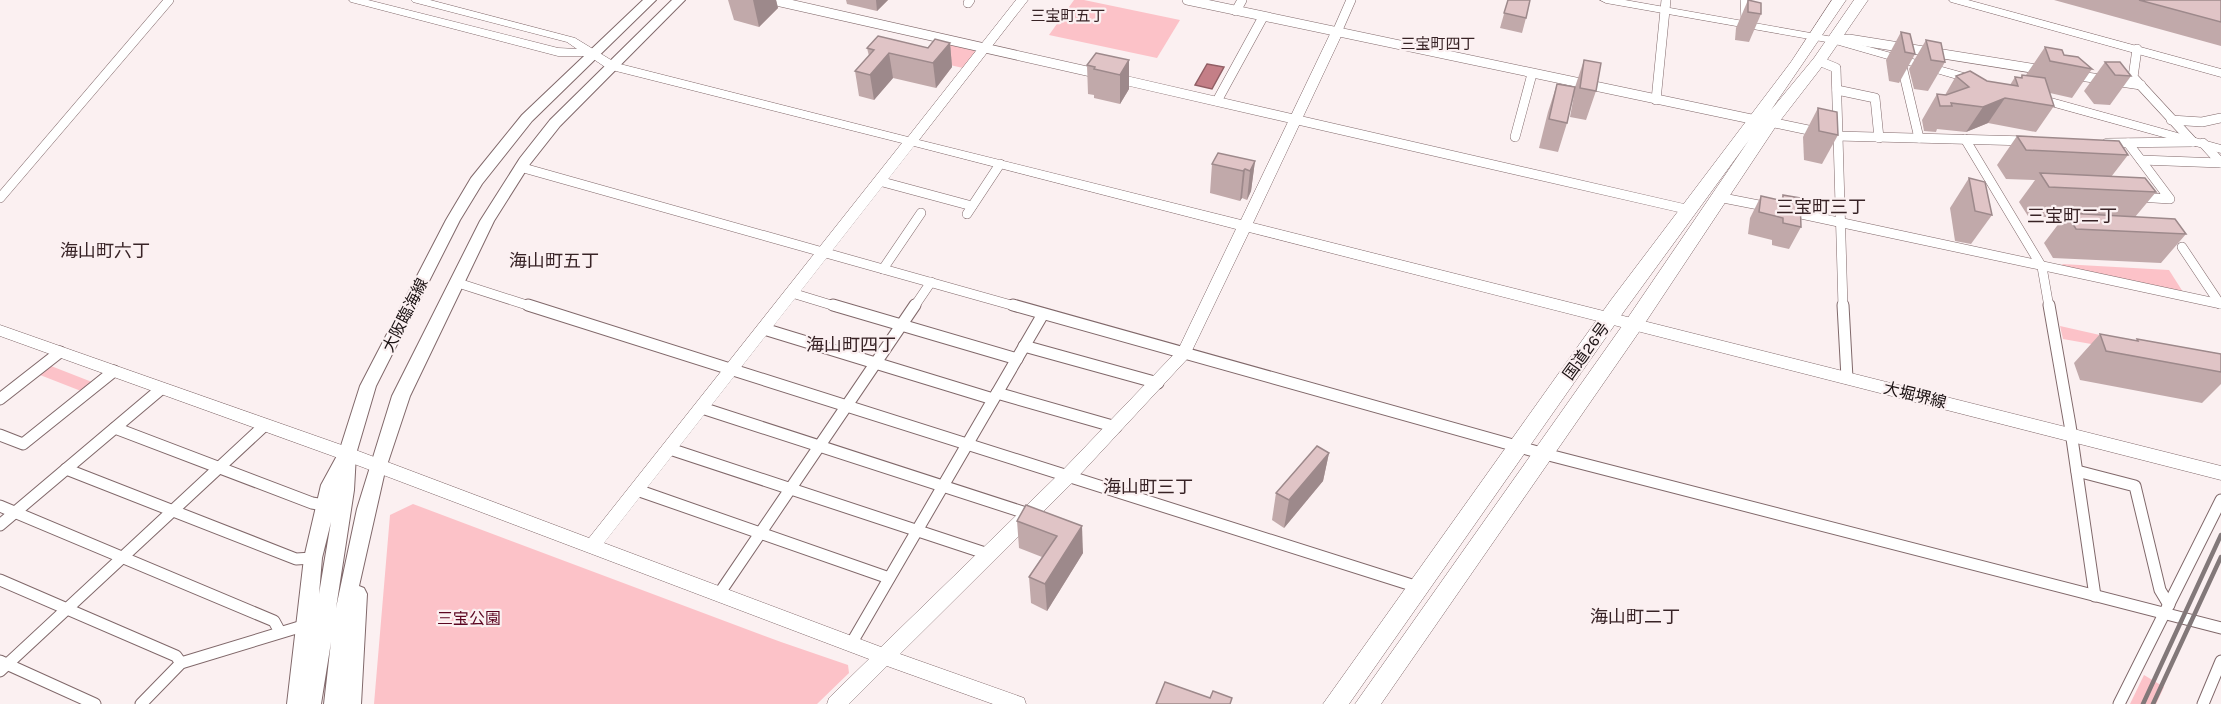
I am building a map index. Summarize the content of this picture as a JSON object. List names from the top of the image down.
{
  "streets": {
    "highway": ["国道26号"],
    "main road": ["大阪臨海線"],
    "street": ["大堀堺線"]
  },
  "crossings": [
    ["大阪臨海線", "大堀堺線"],
    ["国道26号", "大堀堺線"]
  ],
  "districts": [
    "三宝町五丁",
    "三宝町四丁",
    "三宝町三丁",
    "三宝町二丁",
    "海山町六丁",
    "海山町五丁",
    "海山町四丁",
    "海山町三丁",
    "海山町二丁"
  ],
  "parks": ["三宝公園"]
}
